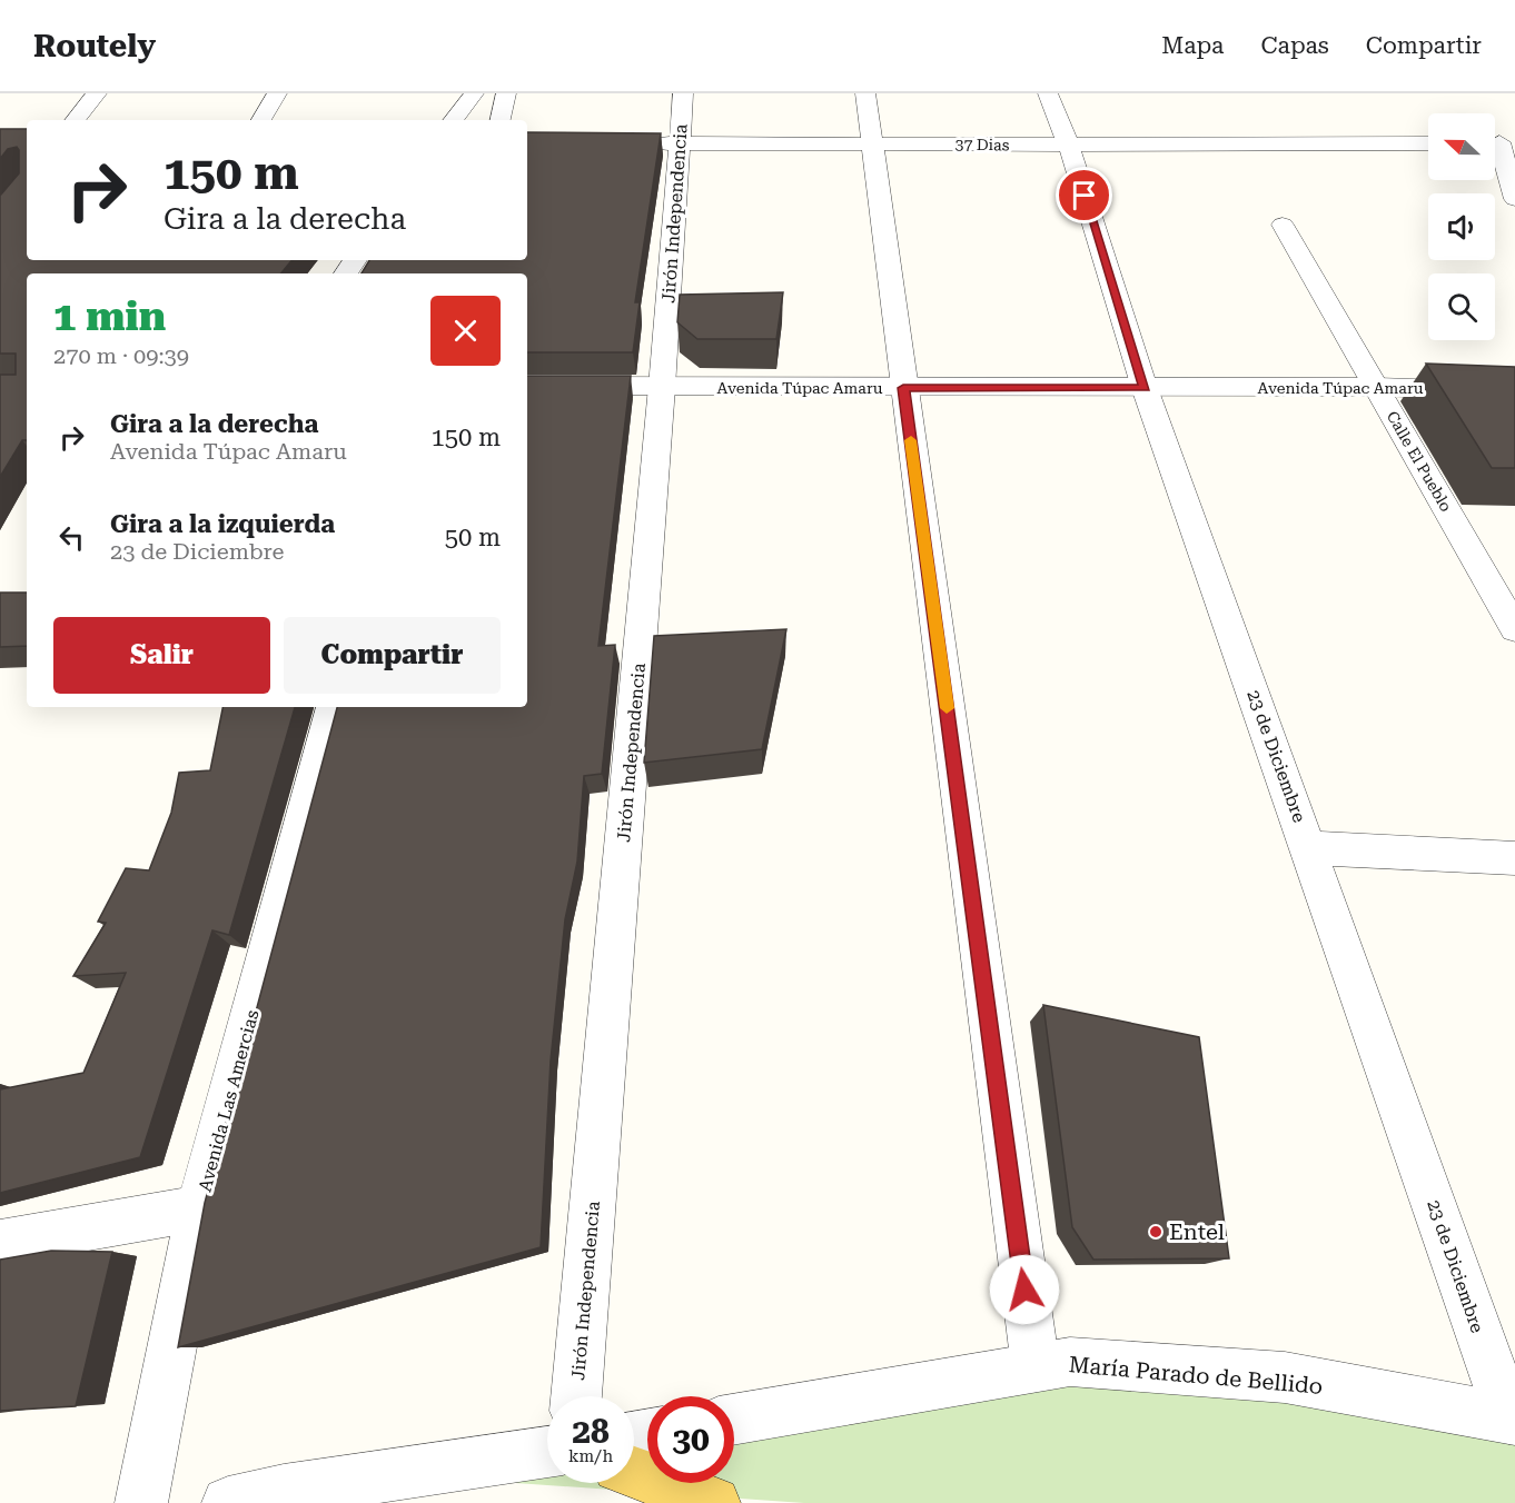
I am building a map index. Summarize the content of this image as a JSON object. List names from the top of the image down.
{
  "streets": {
    "street": [
      "37 Dias",
      "Jirón Independencia",
      "Avenida Túpac Amaru",
      "Calle El Pueblo",
      "23 de Diciembre",
      "Avenida Las Amercias",
      "María Parado de Bellido"
    ]
  },
  "crossings": [
    ["37 Dias", "Jirón Independencia"],
    ["37 Dias", "23 de Diciembre"],
    ["Jirón Independencia", "Avenida Túpac Amaru"],
    ["Avenida Túpac Amaru", "Calle El Pueblo"],
    ["Avenida Túpac Amaru", "23 de Diciembre"],
    ["23 de Diciembre", "María Parado de Bellido"]
  ],
  "places": ["Entel"],
  "north": "left",
  "page": {
    "header": "Routely",
    "nav": ["Mapa", "Capas", "Compartir"],
    "turn": ["150 m", "Gira a la derecha"],
    "heading": ["1 min", "270 m · 09:39"],
    "list": [
      {
        "name": "Gira a la derecha",
        "note": "Avenida Túpac Amaru",
        "value": "150 m"
      },
      {
        "name": "Gira a la izquierda",
        "note": "23 de Diciembre",
        "value": "50 m"
      }
    ],
    "buttons": ["Salir", "Compartir"],
    "speed": "28 km/h",
    "limit": "30"
  }
}
